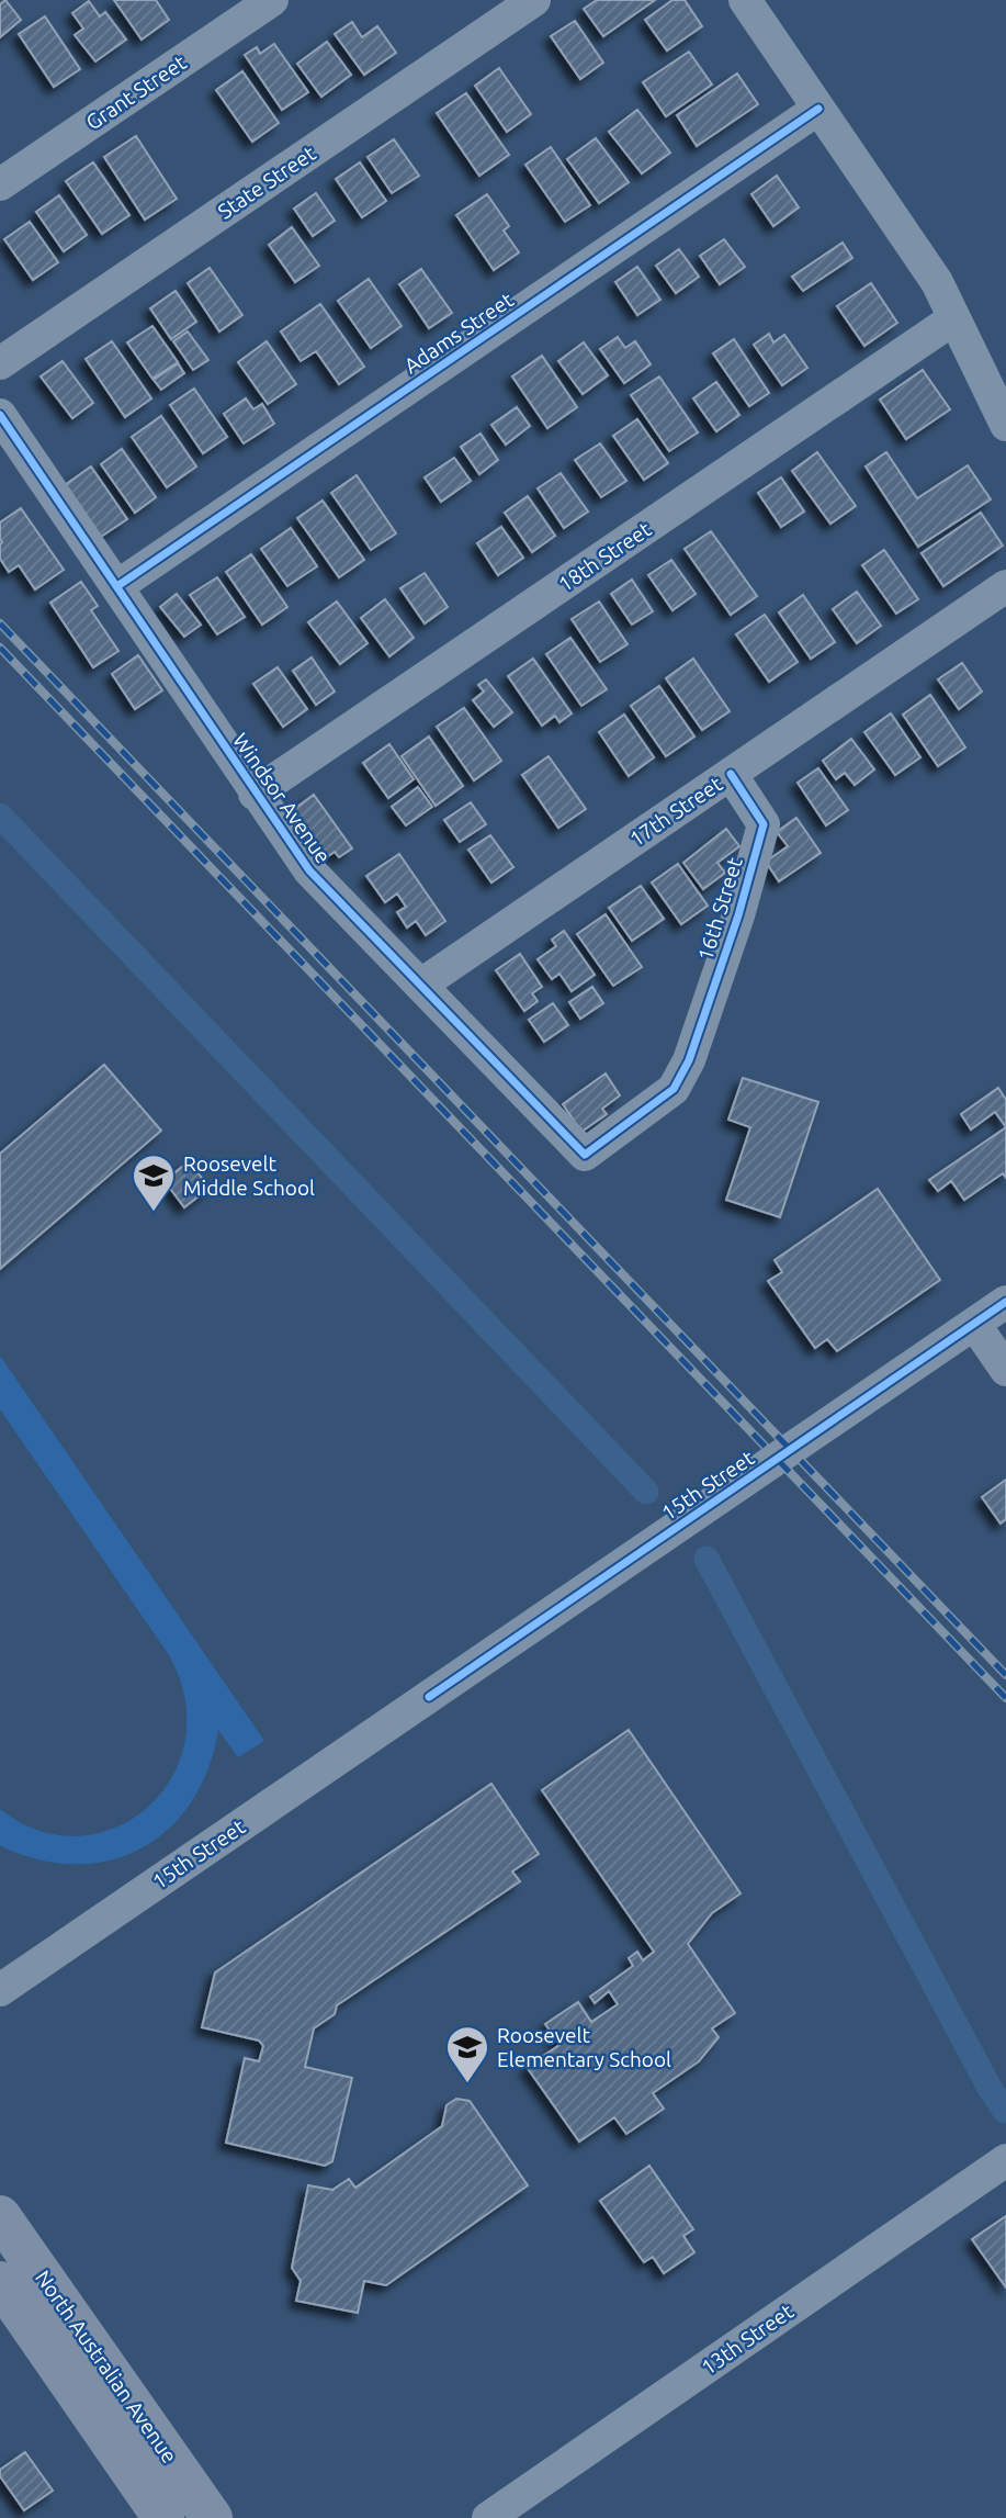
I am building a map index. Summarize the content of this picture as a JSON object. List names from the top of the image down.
{
  "streets": {
    "main road": ["North Australian Avenue"],
    "street": [
      "Grant Street",
      "State Street",
      "Adams Street",
      "18th Street",
      "Windsor Avenue",
      "17th Street",
      "16th Street",
      "15th Street",
      "13th Street"
    ]
  },
  "crossings": [
    ["Adams Street", "Windsor Avenue"],
    ["18th Street", "Windsor Avenue"],
    ["Windsor Avenue", "17th Street"],
    ["Windsor Avenue", "16th Street"],
    ["17th Street", "16th Street"]
  ],
  "places": {
    "school or university": ["Roosevelt Middle School", "Roosevelt Elementary School"]
  }
}
